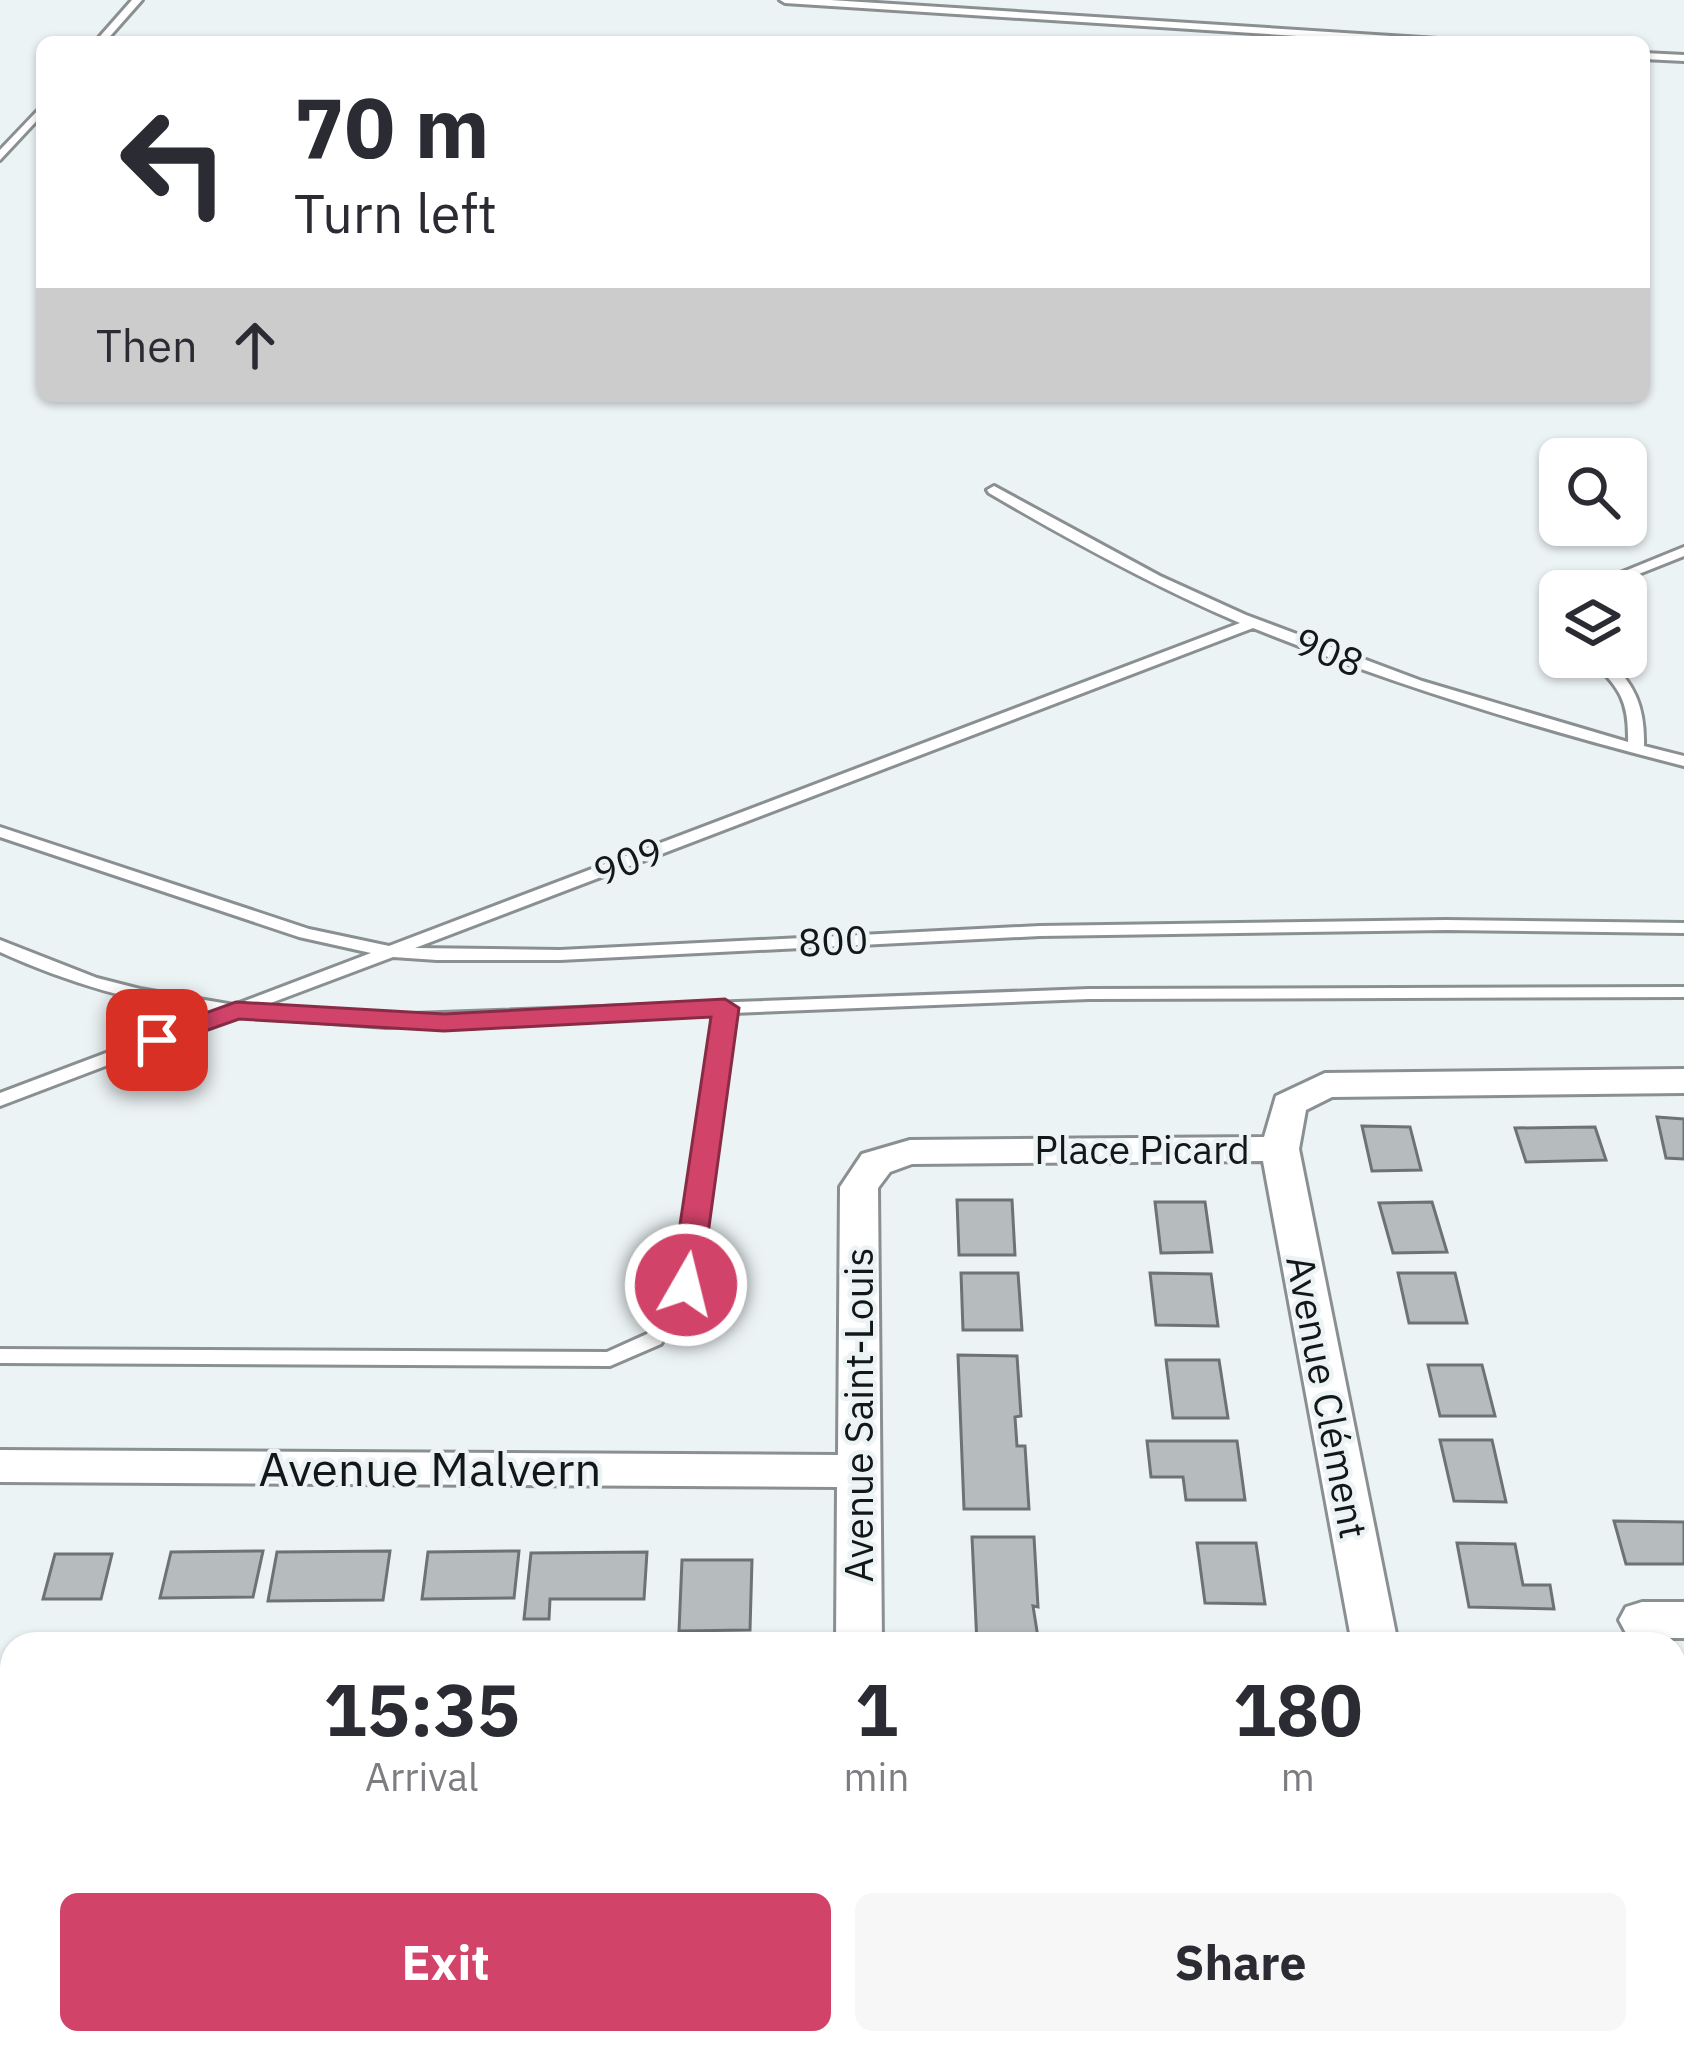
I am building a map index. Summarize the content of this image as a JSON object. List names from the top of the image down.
{
  "streets": {
    "street": [
      "Place Picard",
      "Avenue Clément",
      "Avenue Saint-Louis",
      "Avenue Malvern"
    ],
    "lane": ["908", "909", "800"]
  },
  "crossings": [
    ["908", "909"],
    ["909", "800"],
    ["Place Picard", "Avenue Clément"],
    ["Place Picard", "Avenue Saint-Louis"],
    ["Avenue Saint-Louis", "Avenue Malvern"]
  ],
  "page": {
    "turn": ["70 m", "Turn left"],
    "then": "Then",
    "eta": [
      "15:35",
      "Arrival",
      "1",
      "min",
      "180",
      "m"
    ],
    "buttons": ["Exit", "Share"]
  }
}
